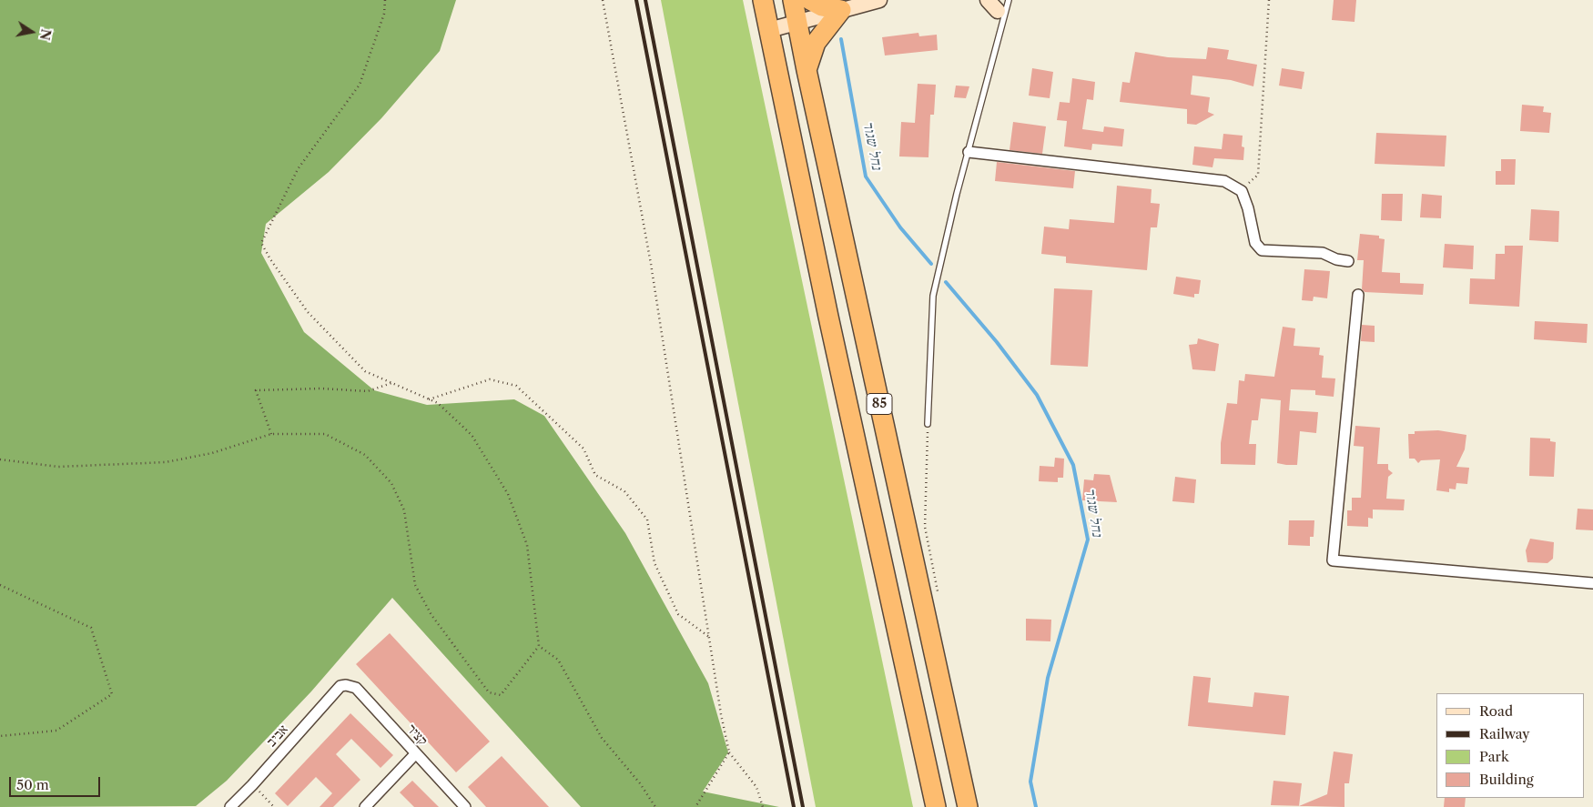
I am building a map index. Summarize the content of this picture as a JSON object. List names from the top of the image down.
{
  "streets": {
    "highway": ["85"],
    "street": ["קציר", "אביב"]
  },
  "crossings": [
    ["קציר", "אביב"]
  ],
  "water": ["נחל שגור"],
  "legend": [
    "Road",
    "Railway",
    "Park",
    "Building"
  ],
  "scale_bar": "50 m",
  "north": "right"
}
